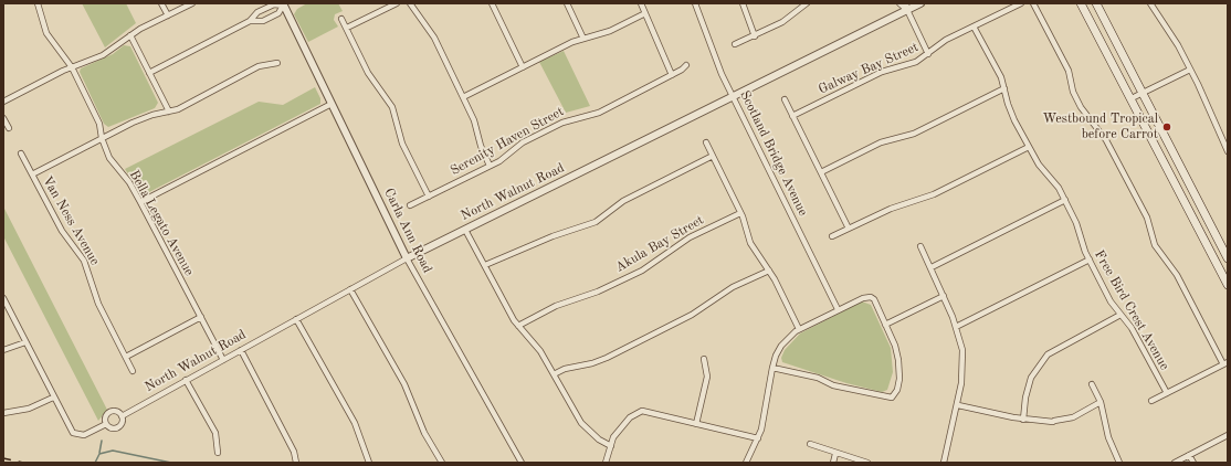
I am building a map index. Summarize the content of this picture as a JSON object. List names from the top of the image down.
{
  "streets": {
    "street": [
      "Galway Bay Street",
      "Serenity Haven Street",
      "Scotland Bridge Avenue",
      "North Walnut Road",
      "Van Ness Avenue",
      "Bella Legato Avenue",
      "Carla Ann Road",
      "Akula Bay Street",
      "Free Bird Crest Avenue"
    ]
  },
  "crossings": [
    ["Galway Bay Street", "Free Bird Crest Avenue"],
    ["Scotland Bridge Avenue", "North Walnut Road"],
    ["North Walnut Road", "Bella Legato Avenue"],
    ["North Walnut Road", "Carla Ann Road"]
  ],
  "places": ["Westbound Tropical before Carrot"]
}
